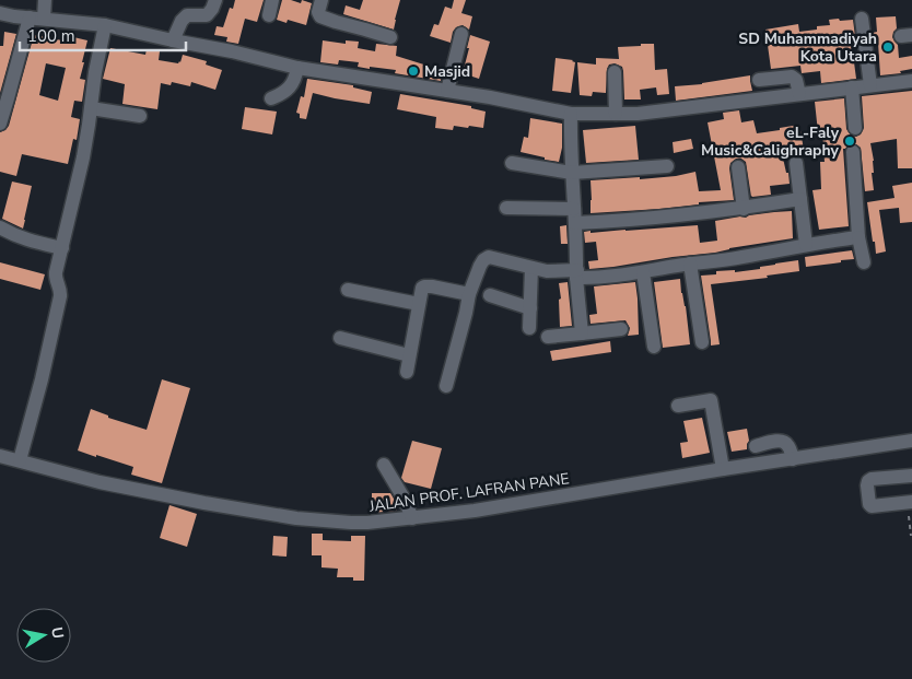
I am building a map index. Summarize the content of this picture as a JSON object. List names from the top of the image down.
{
  "streets": {
    "street": ["JALAN PROF. LAFRAN PANE"]
  },
  "places": ["SD Muhammadiyah Kota Utara", "Masjid", "eL-Faly Music&Calighraphy"],
  "scale_bar": "100 m",
  "north": "right"
}
